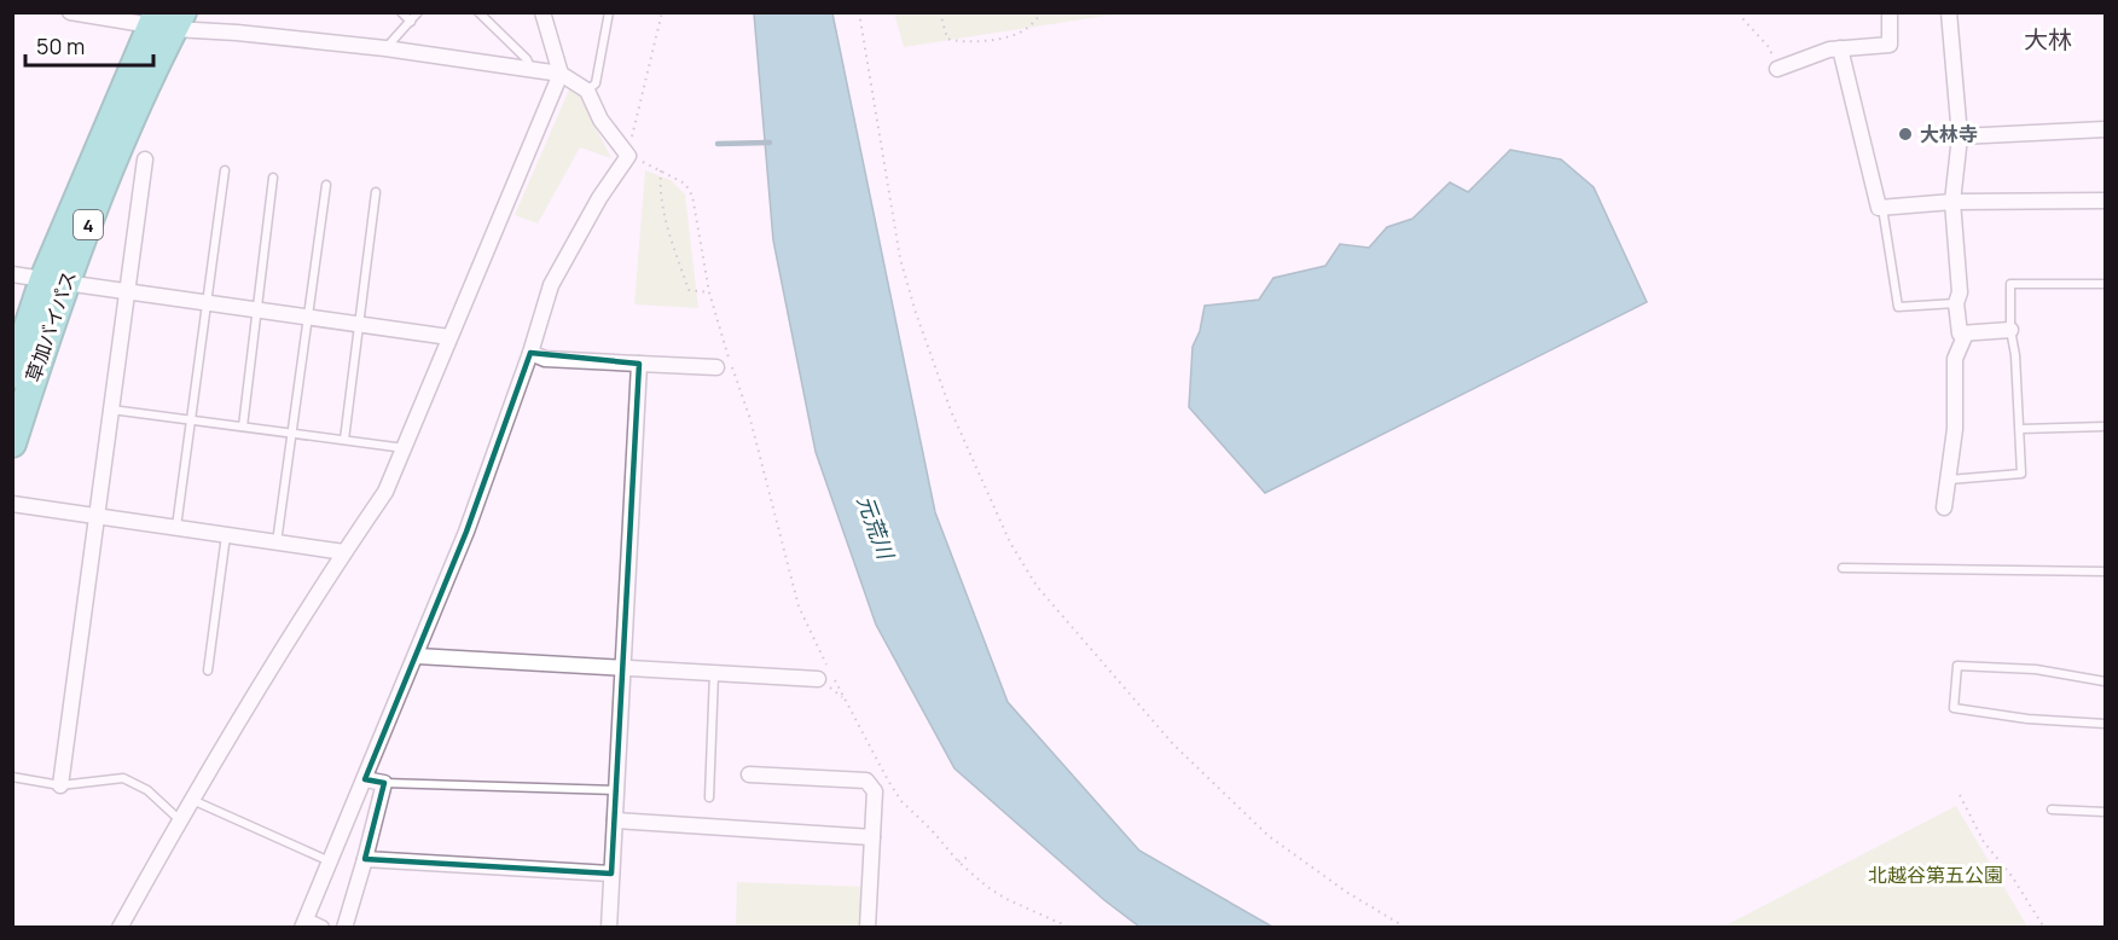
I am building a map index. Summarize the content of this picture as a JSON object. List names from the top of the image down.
{
  "streets": {
    "highway": ["4", "草加バイパス"]
  },
  "districts": ["大林"],
  "water": ["元荒川"],
  "parks": ["北越谷第五公園"],
  "places": ["大林寺"],
  "scale_bar": "50 m"
}
